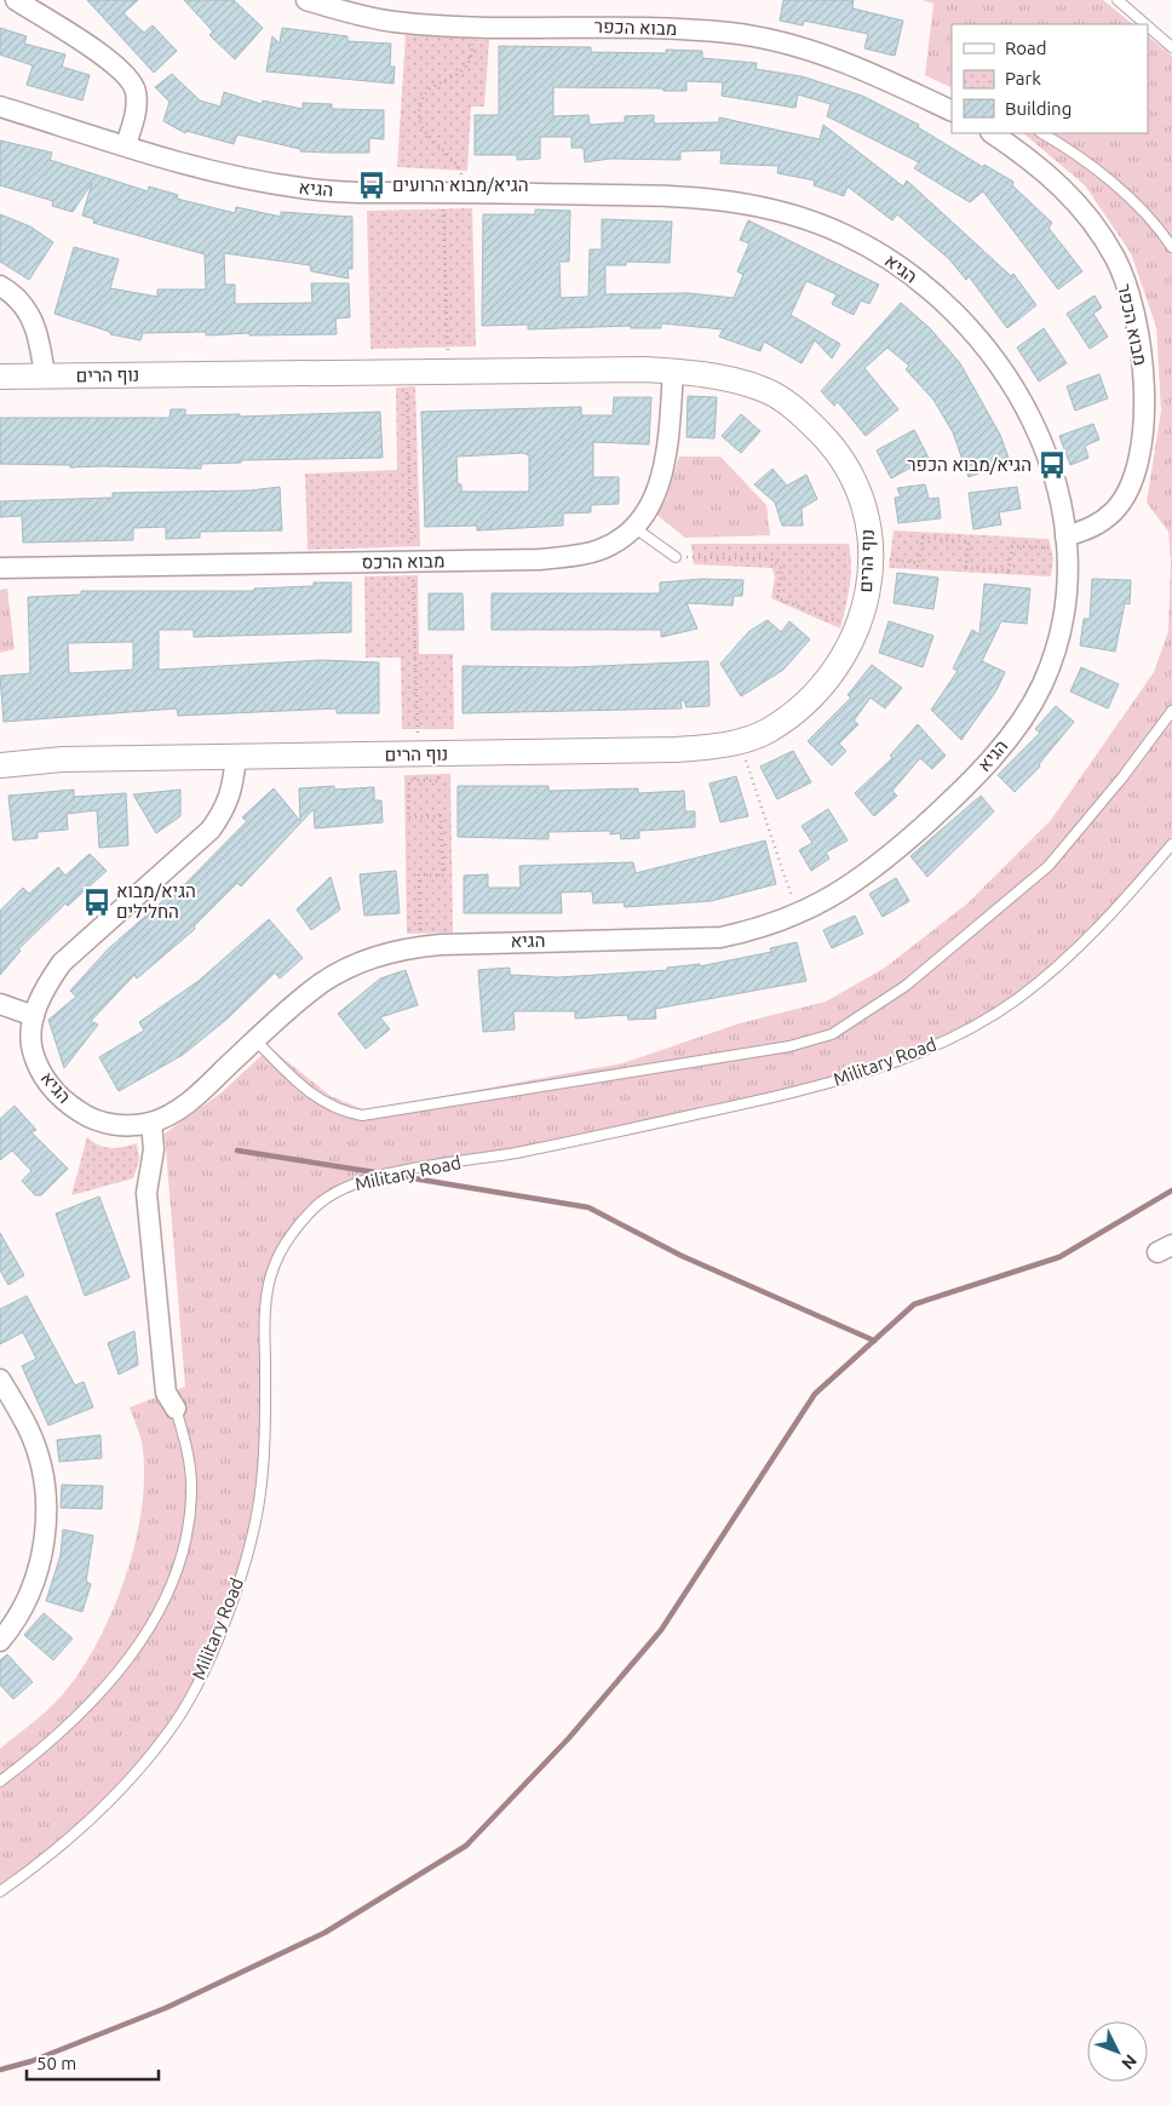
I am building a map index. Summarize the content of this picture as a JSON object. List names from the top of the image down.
{
  "streets": {
    "street": [
      "מבוא הכפר",
      "הגיא",
      "נוף הרים",
      "מבוא הרכס"
    ],
    "lane": ["Military Road"]
  },
  "crossings": [
    ["מבוא הכפר", "הגיא"],
    ["הגיא", "נוף הרים"],
    ["נוף הרים", "מבוא הרכס"]
  ],
  "places": {
    "bus stop": ["הגיא/מבוא הרועים", "הגיא/מבוא הכפר", "הגיא/מבוא החלילים"]
  },
  "legend": ["Road", "Park", "Building"],
  "scale_bar": "50 m",
  "north": "bottom right"
}
